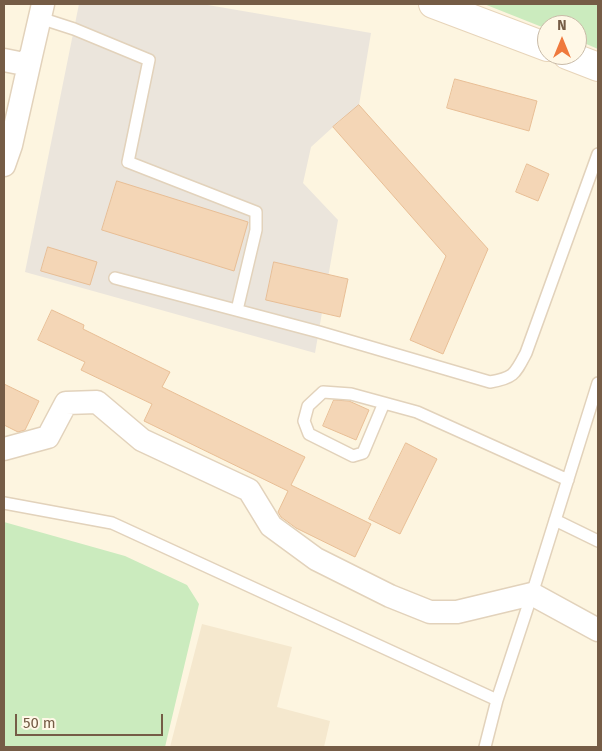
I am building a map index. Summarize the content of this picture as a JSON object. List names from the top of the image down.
{
  "scale_bar": "50 m",
  "north": "top"
}
